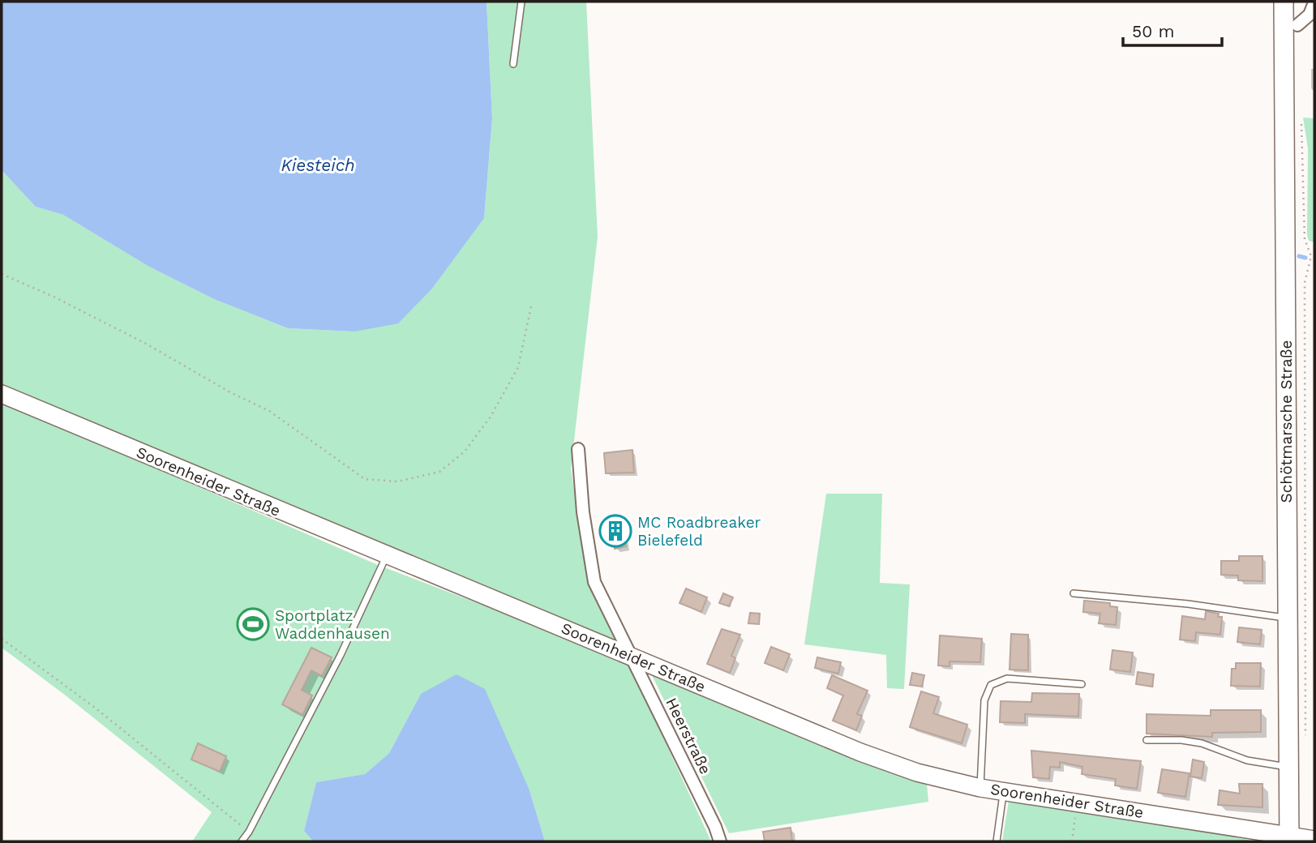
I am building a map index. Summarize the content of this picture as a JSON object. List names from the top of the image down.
{
  "streets": {
    "main road": ["Schötmarsche Straße", "Soorenheider Straße"],
    "street": ["Heerstraße"]
  },
  "crossings": [
    ["Schötmarsche Straße", "Soorenheider Straße"],
    ["Soorenheider Straße", "Heerstraße"]
  ],
  "water": ["Kiesteich"],
  "places": {
    "building": ["MC Roadbreaker Bielefeld"],
    "sports": ["Sportplatz Waddenhausen"]
  },
  "scale_bar": "50 m"
}
